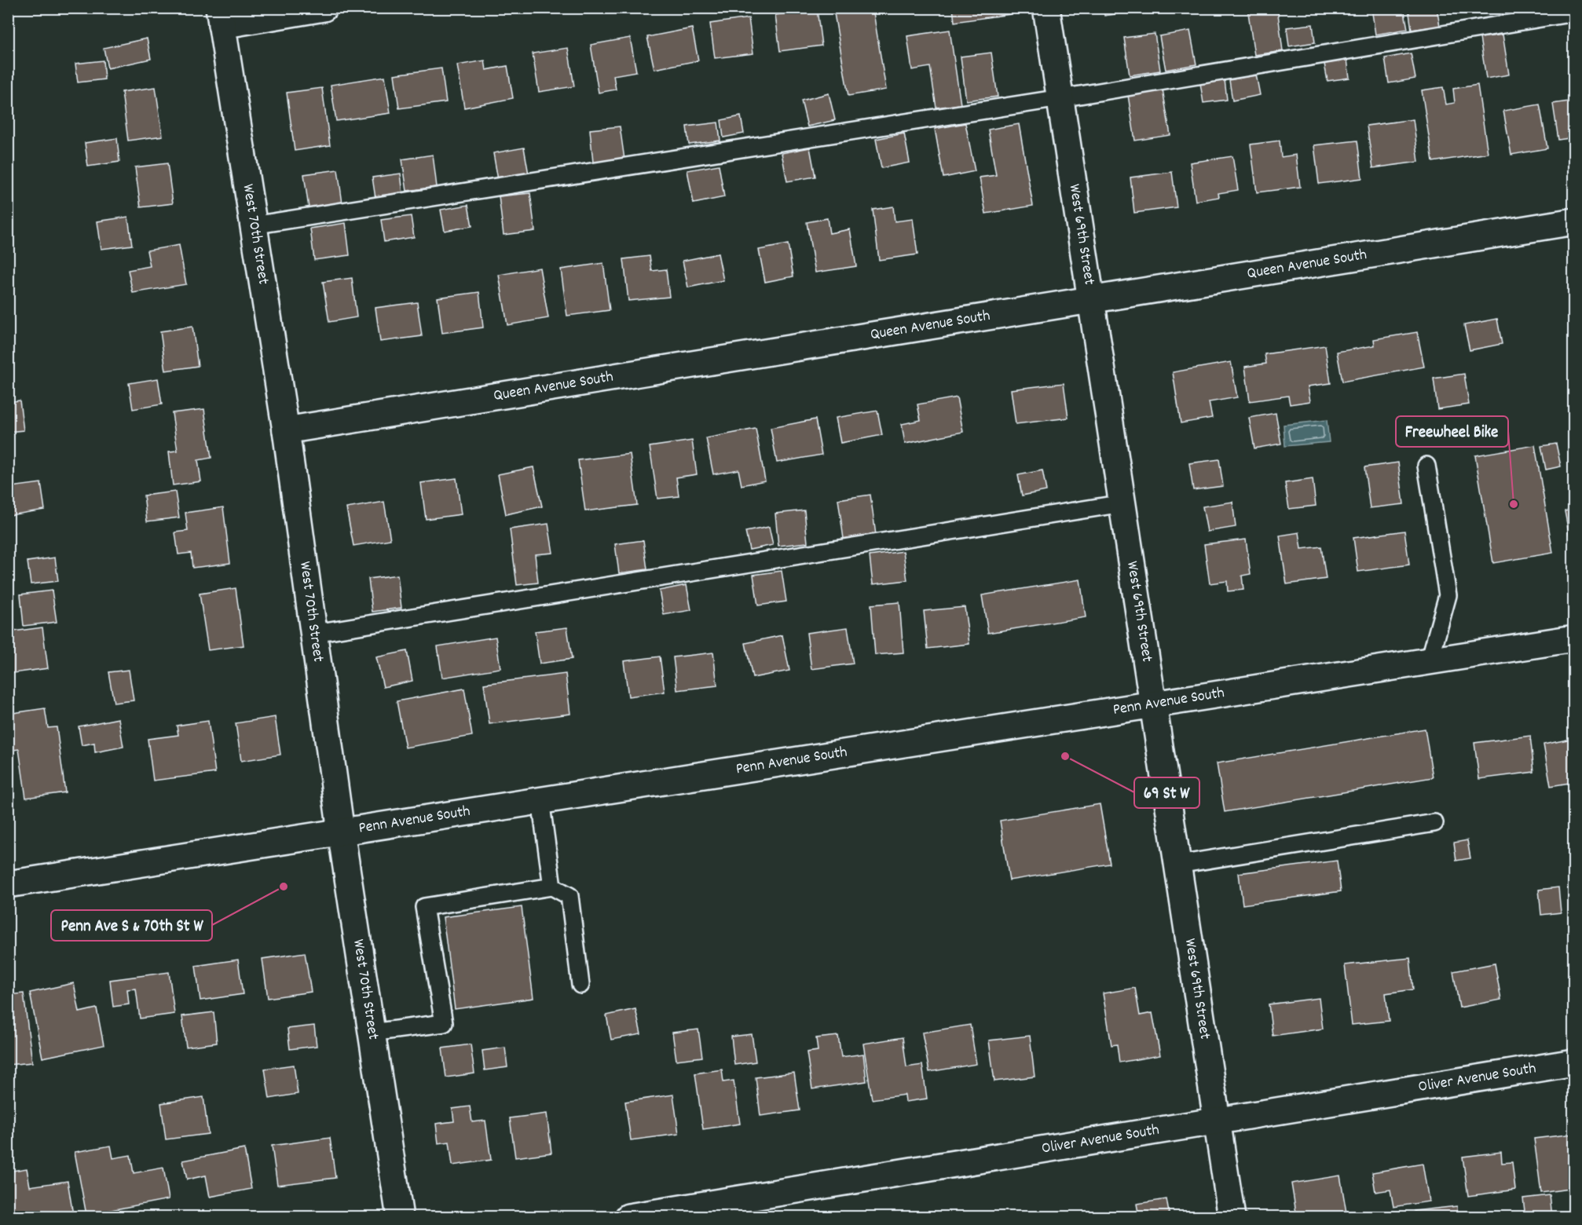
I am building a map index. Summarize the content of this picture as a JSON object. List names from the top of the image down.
{
  "streets": {
    "street": [
      "West 70th Street",
      "West 69th Street",
      "Queen Avenue South",
      "Penn Avenue South",
      "Oliver Avenue South"
    ]
  },
  "crossings": [
    ["West 70th Street", "Queen Avenue South"],
    ["West 70th Street", "Penn Avenue South"],
    ["West 69th Street", "Queen Avenue South"],
    ["West 69th Street", "Penn Avenue South"],
    ["West 69th Street", "Oliver Avenue South"]
  ],
  "places": ["Freewheel Bike", "69 St W", "Penn Ave S & 70th St W"]
}
